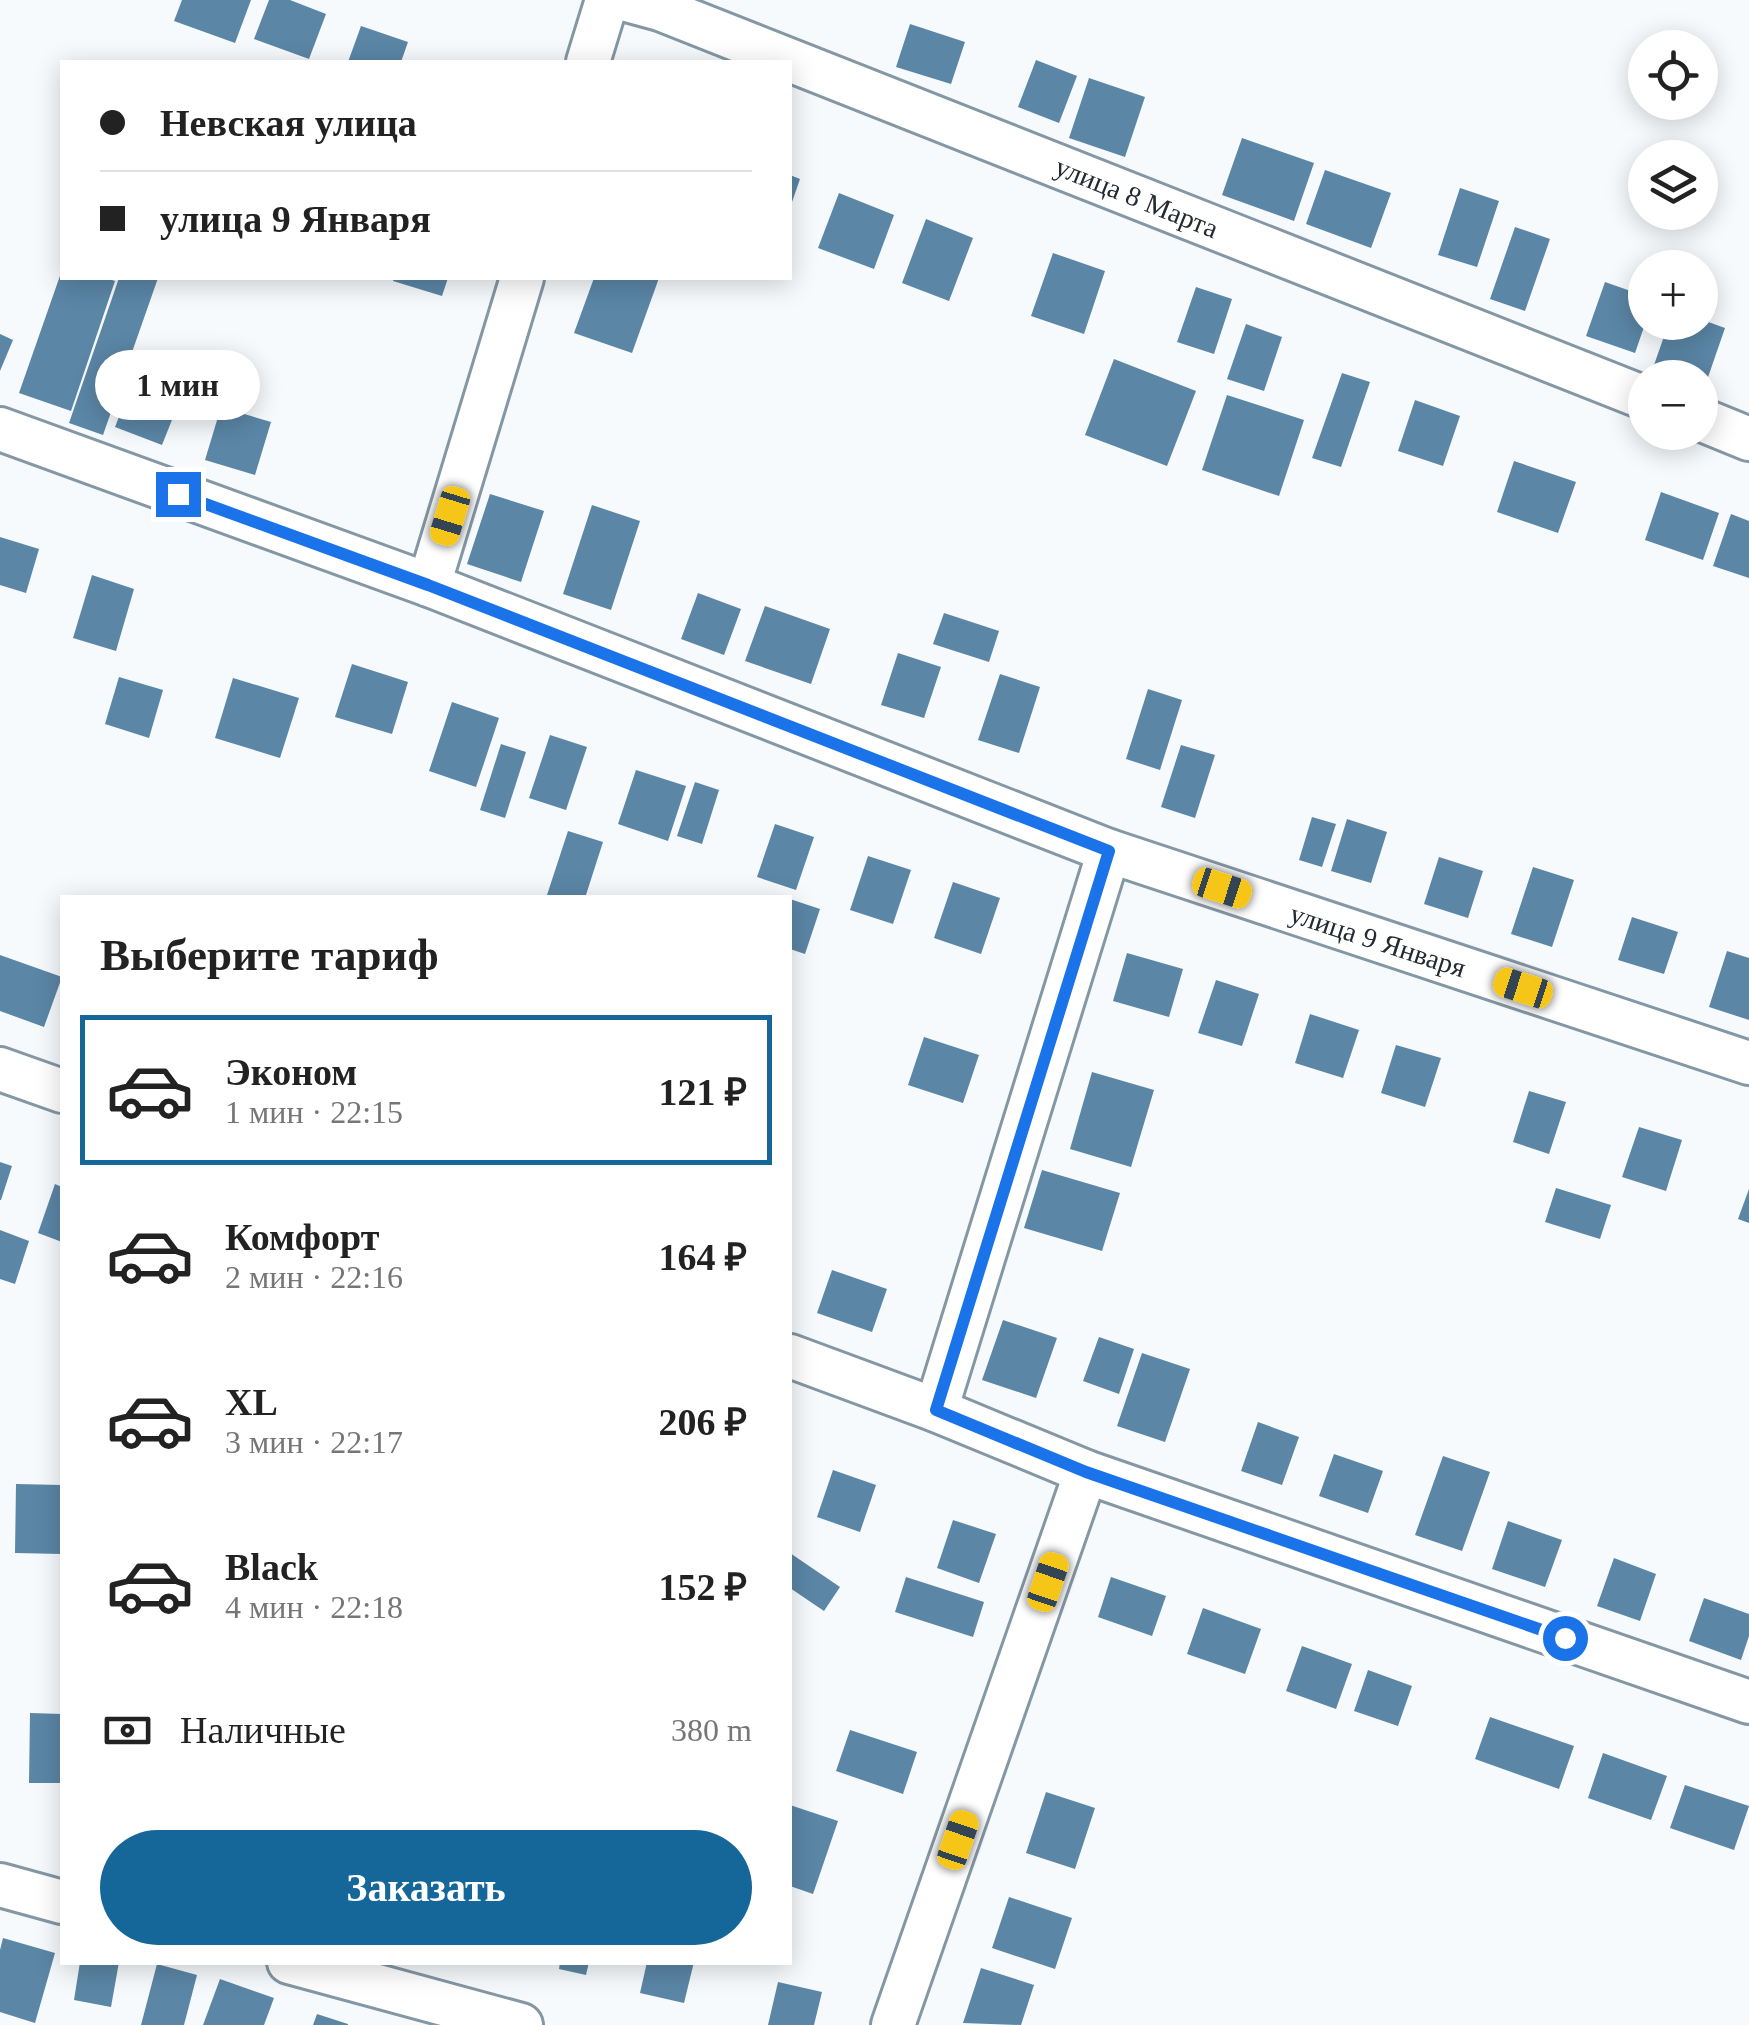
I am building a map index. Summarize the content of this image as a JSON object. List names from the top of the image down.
{
  "streets": {
    "street": ["улица 8 Марта", "улица 9 Января"]
  },
  "page": {
    "map_buttons": ["+", "−"],
    "banner": ["Невская улица", "улица 9 Января"],
    "bubble": "1 мин",
    "heading": "Выберите тариф",
    "list": [
      {
        "name": "Эконом",
        "note": "1 мин · 22:15",
        "value": "121 ₽"
      },
      {
        "name": "Комфорт",
        "note": "2 мин · 22:16",
        "value": "164 ₽"
      },
      {
        "name": "XL",
        "note": "3 мин · 22:17",
        "value": "206 ₽"
      },
      {
        "name": "Black",
        "note": "4 мин · 22:18",
        "value": "152 ₽"
      }
    ],
    "pay": ["Наличные", "380 m"],
    "buttons": "Заказать"
  }
}
